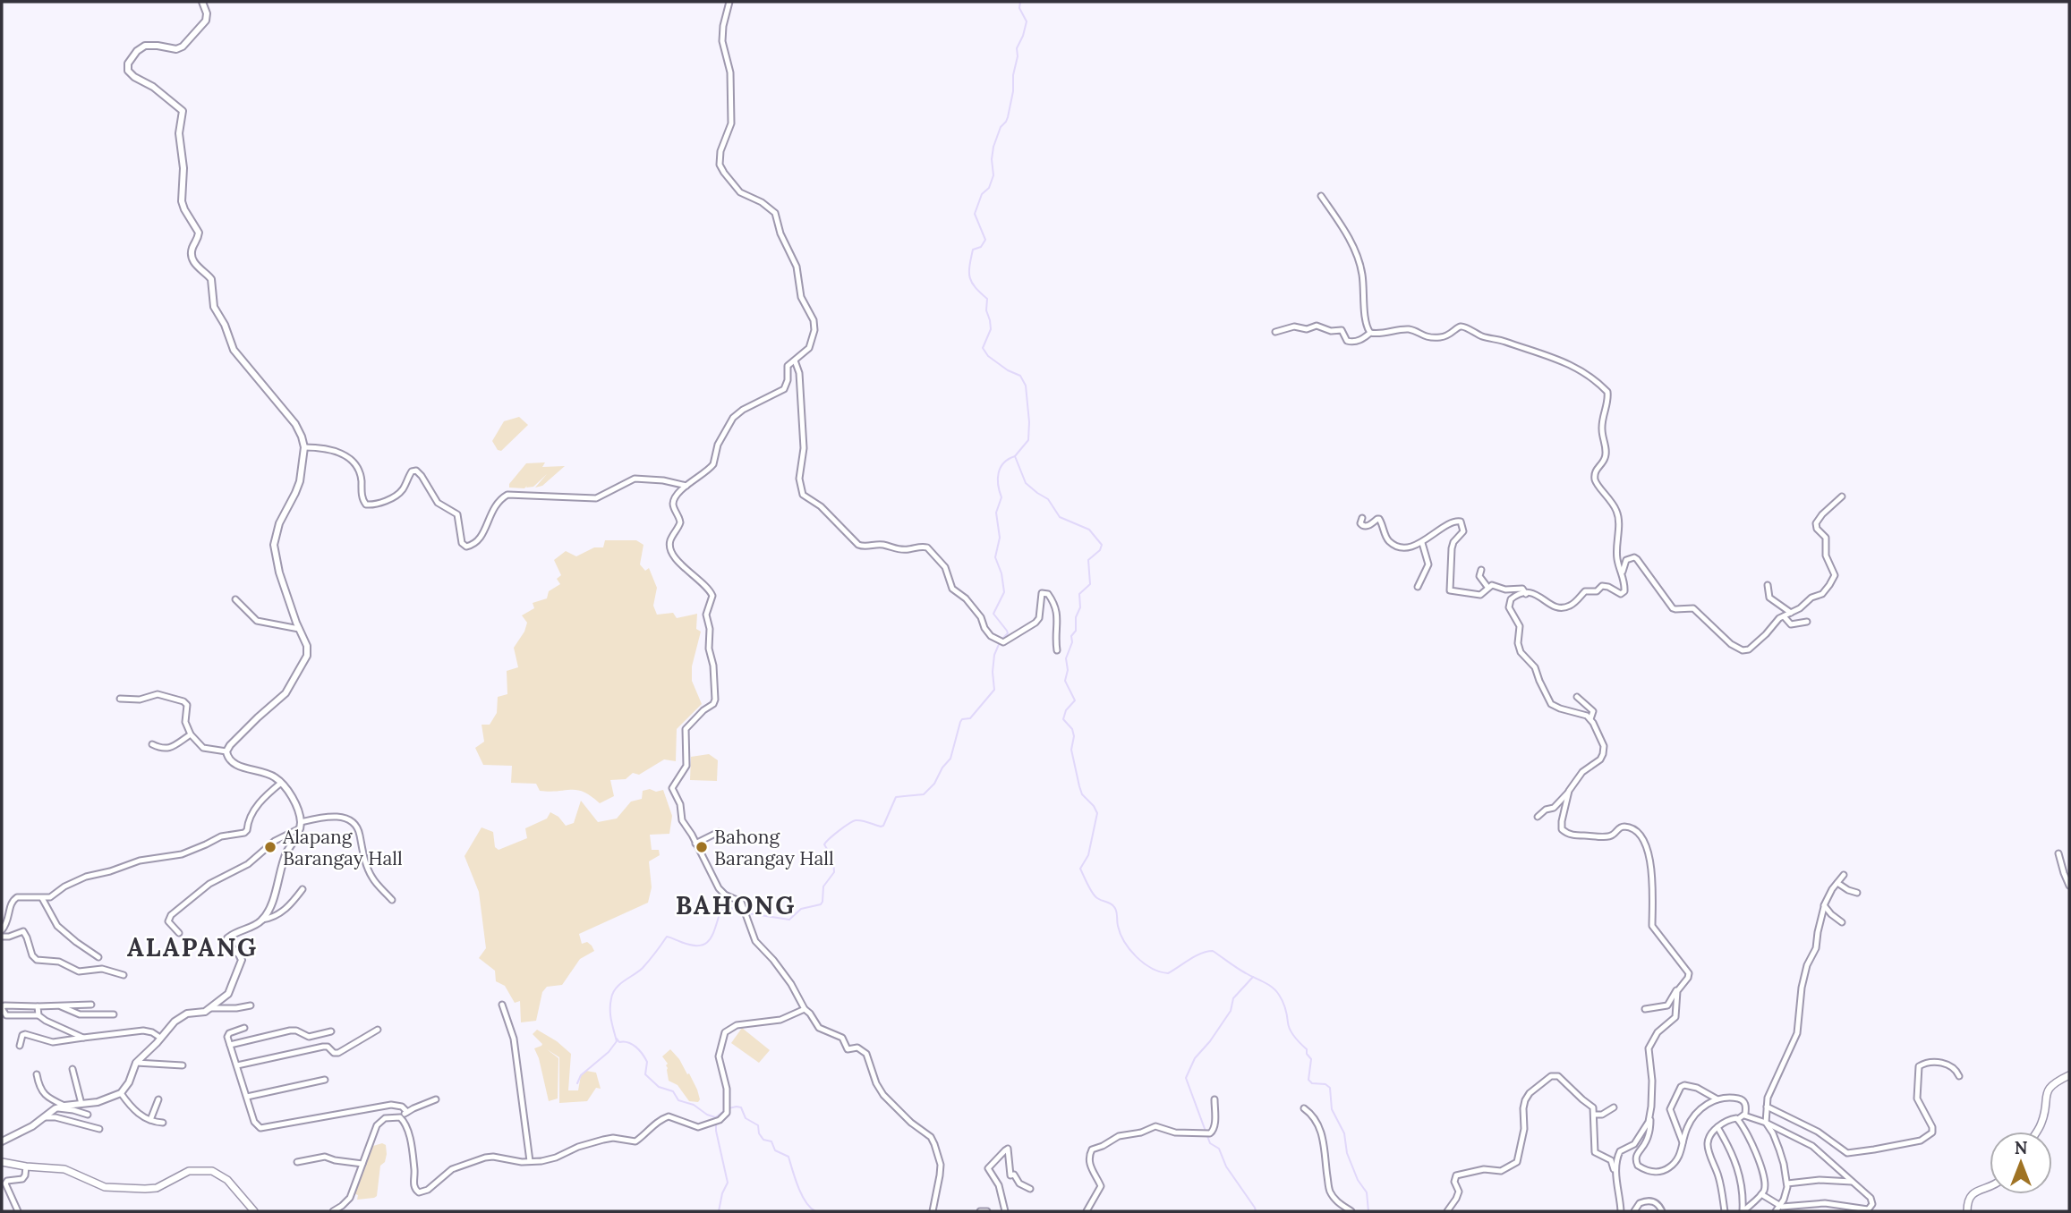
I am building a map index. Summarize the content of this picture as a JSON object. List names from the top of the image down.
{
  "districts": ["BAHONG", "ALAPANG"],
  "places": ["Alapang Barangay Hall", "Bahong Barangay Hall"],
  "north": "top"
}
